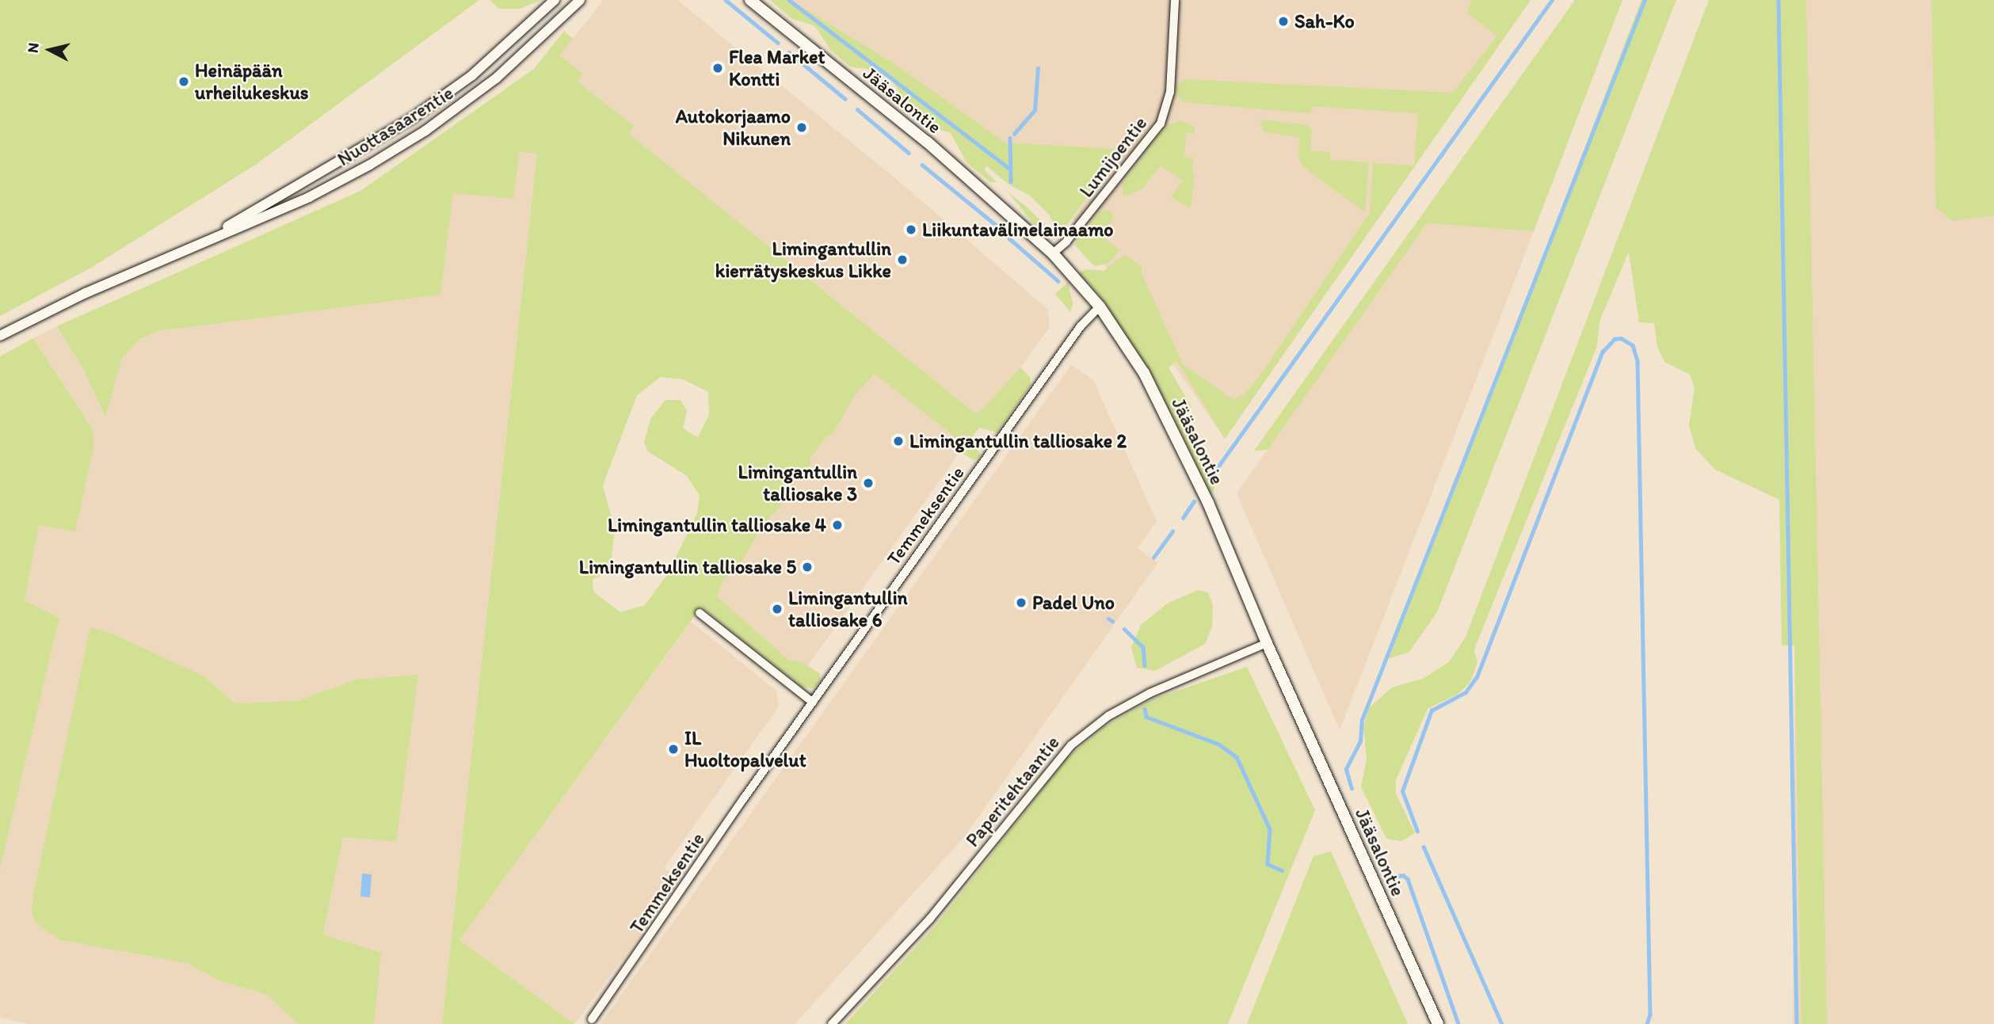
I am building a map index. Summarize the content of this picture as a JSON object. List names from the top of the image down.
{
  "streets": {
    "main road": ["Jääsalontie"],
    "street": [
      "Nuottasaarentie",
      "Lumijoentie",
      "Temmeksentie",
      "Paperitehtaantie"
    ]
  },
  "crossings": [
    ["Jääsalontie", "Lumijoentie"],
    ["Jääsalontie", "Temmeksentie"],
    ["Jääsalontie", "Paperitehtaantie"]
  ],
  "places": [
    "Sah-Ko",
    "Flea Market Kontti",
    "Heinäpään urheilukeskus",
    "Autokorjaamo Nikunen",
    "Liikuntavälinelainaamo",
    "Limingantullin kierrätyskeskus Likke",
    "Limingantullin talliosake 2",
    "Limingantullin talliosake 3",
    "Limingantullin talliosake 4",
    "Limingantullin talliosake 5",
    "Padel Uno",
    "Limingantullin talliosake 6",
    "IL Huoltopalvelut"
  ],
  "north": "left"
}
